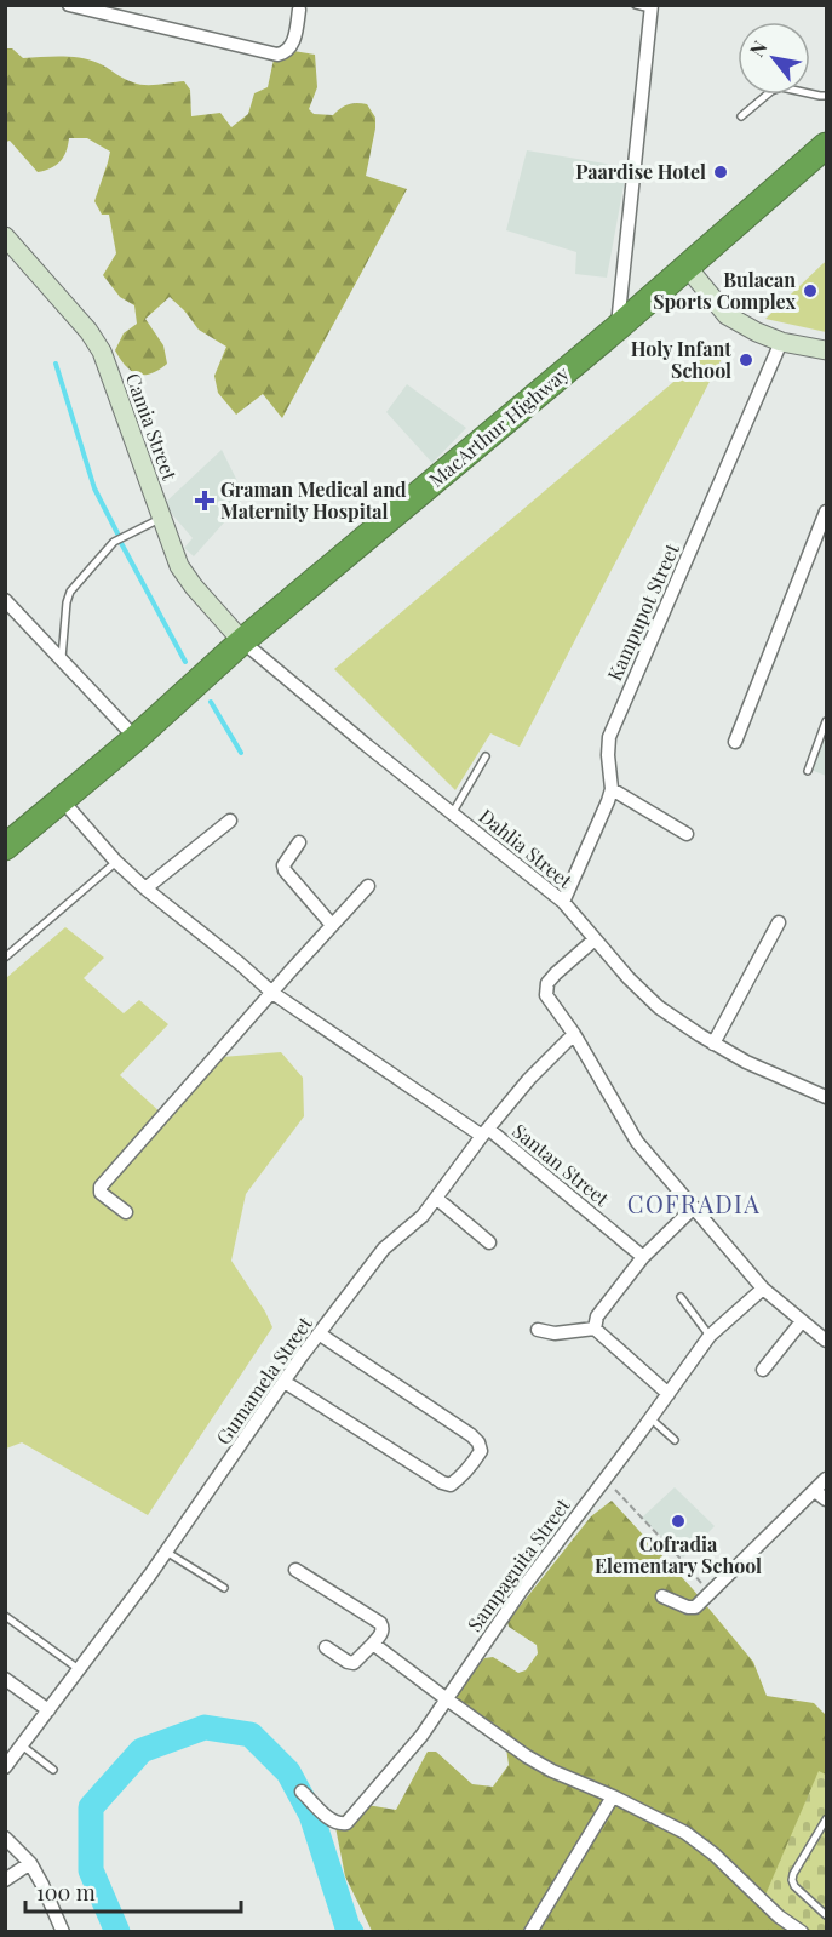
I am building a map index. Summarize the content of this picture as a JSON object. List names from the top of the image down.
{
  "streets": {
    "highway": ["MacArthur Highway"],
    "street": [
      "Camia Street",
      "Kampupot Street",
      "Dahlia Street",
      "Santan Street",
      "Gumamela Street",
      "Sampaguita Street"
    ]
  },
  "crossings": [
    ["Camia Street", "MacArthur Highway"],
    ["Camia Street", "Dahlia Street"],
    ["MacArthur Highway", "Dahlia Street"],
    ["MacArthur Highway", "Santan Street"],
    ["Kampupot Street", "Dahlia Street"],
    ["Santan Street", "Gumamela Street"]
  ],
  "districts": ["COFRADIA"],
  "places": {
    "other": [
      "Paardise Hotel",
      "Bulacan Sports Complex",
      "Holy Infant School",
      "Cofradia Elementary School"
    ],
    "health": ["Graman Medical and Maternity Hospital"]
  },
  "scale_bar": "100 m",
  "north": "top left"
}
